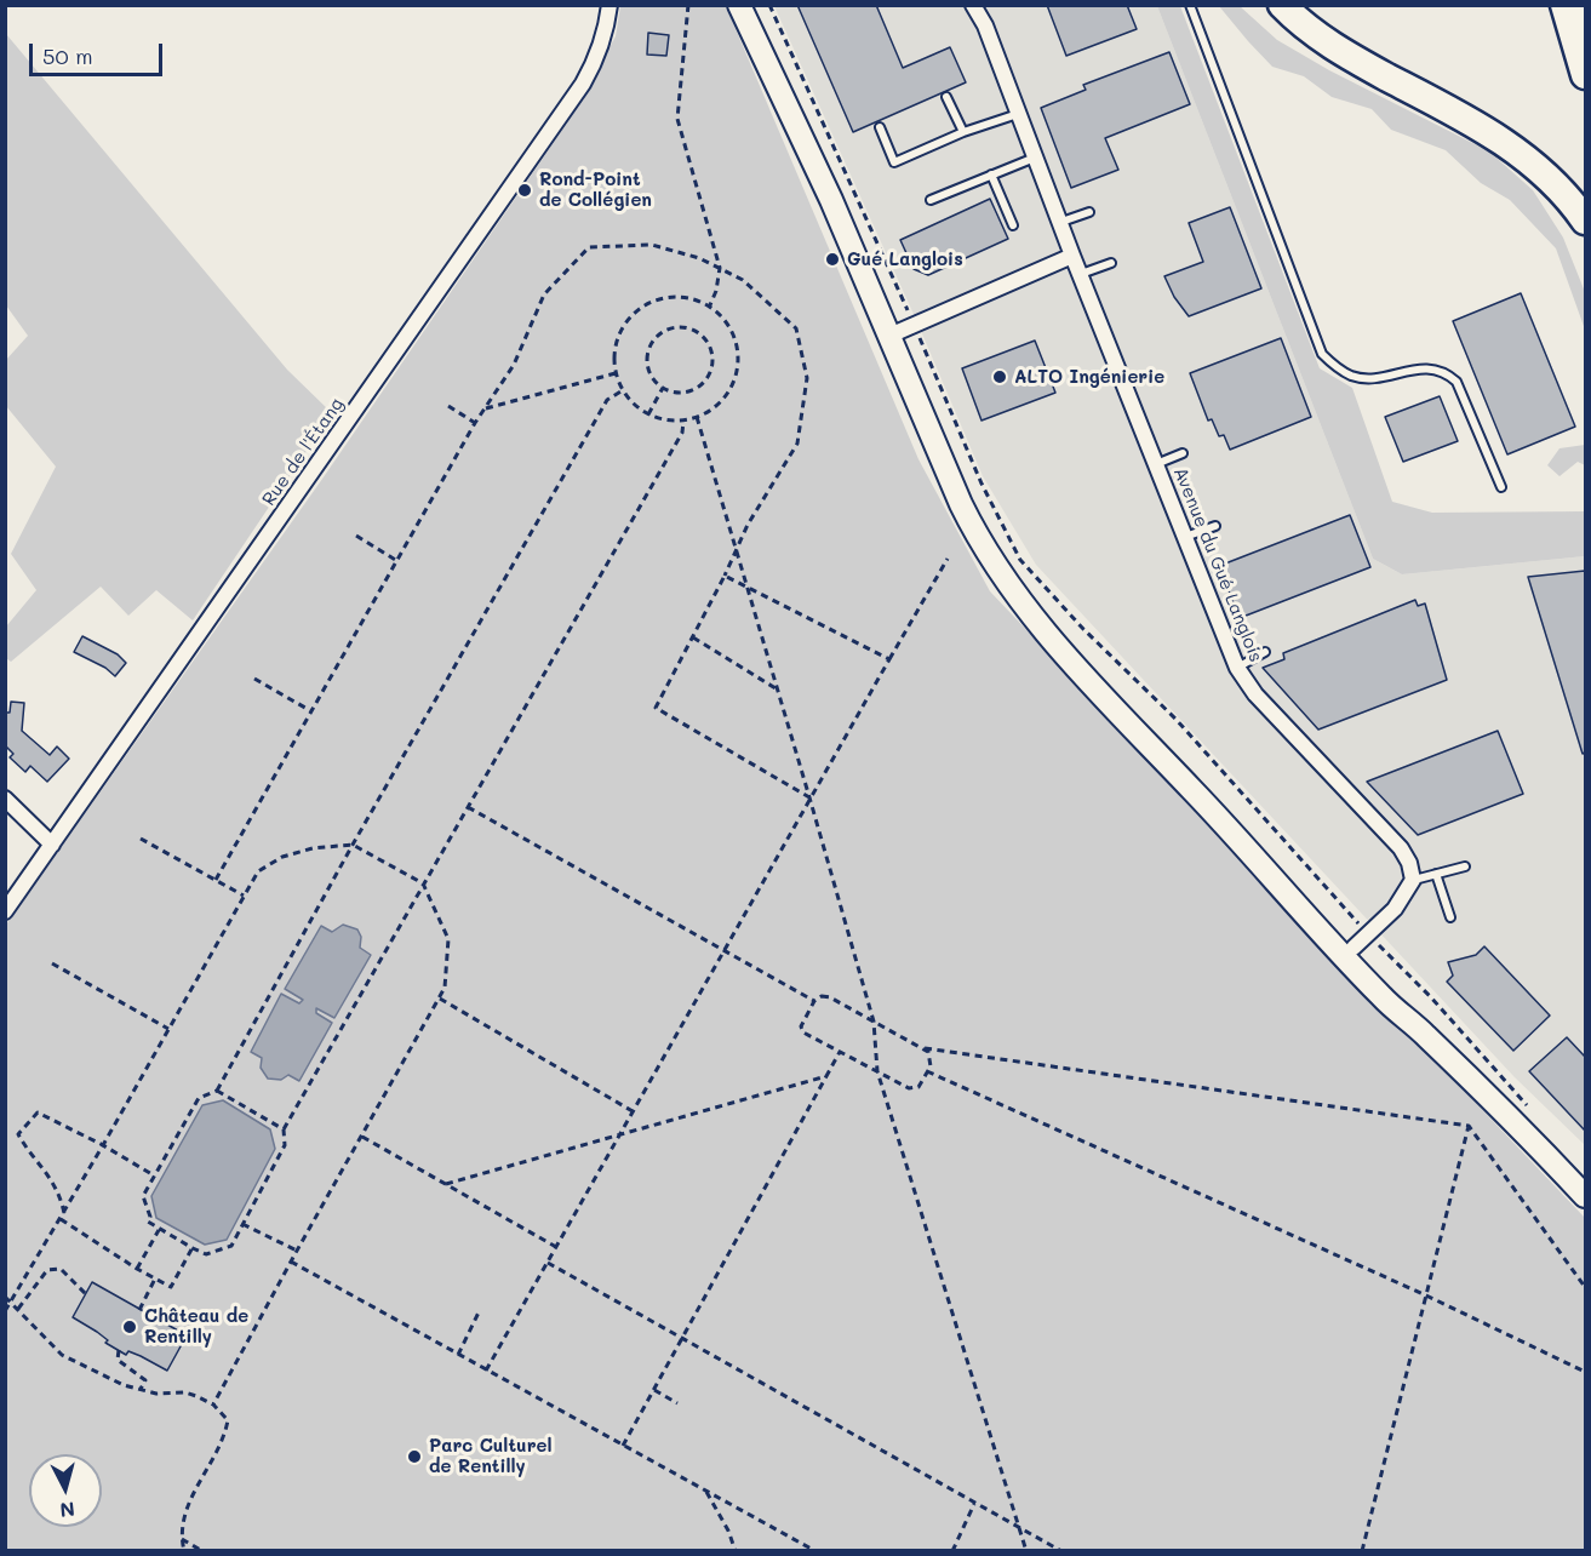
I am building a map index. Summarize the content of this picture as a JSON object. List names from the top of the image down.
{
  "streets": {
    "street": ["Rue de l'Étang", "Avenue du Gué Langlois"]
  },
  "places": [
    "Rond-Point de Collégien",
    "Gué Langlois",
    "ALTO Ingénierie",
    "Château de Rentilly",
    "Parc Culturel de Rentilly"
  ],
  "scale_bar": "50 m",
  "north": "bottom"
}
